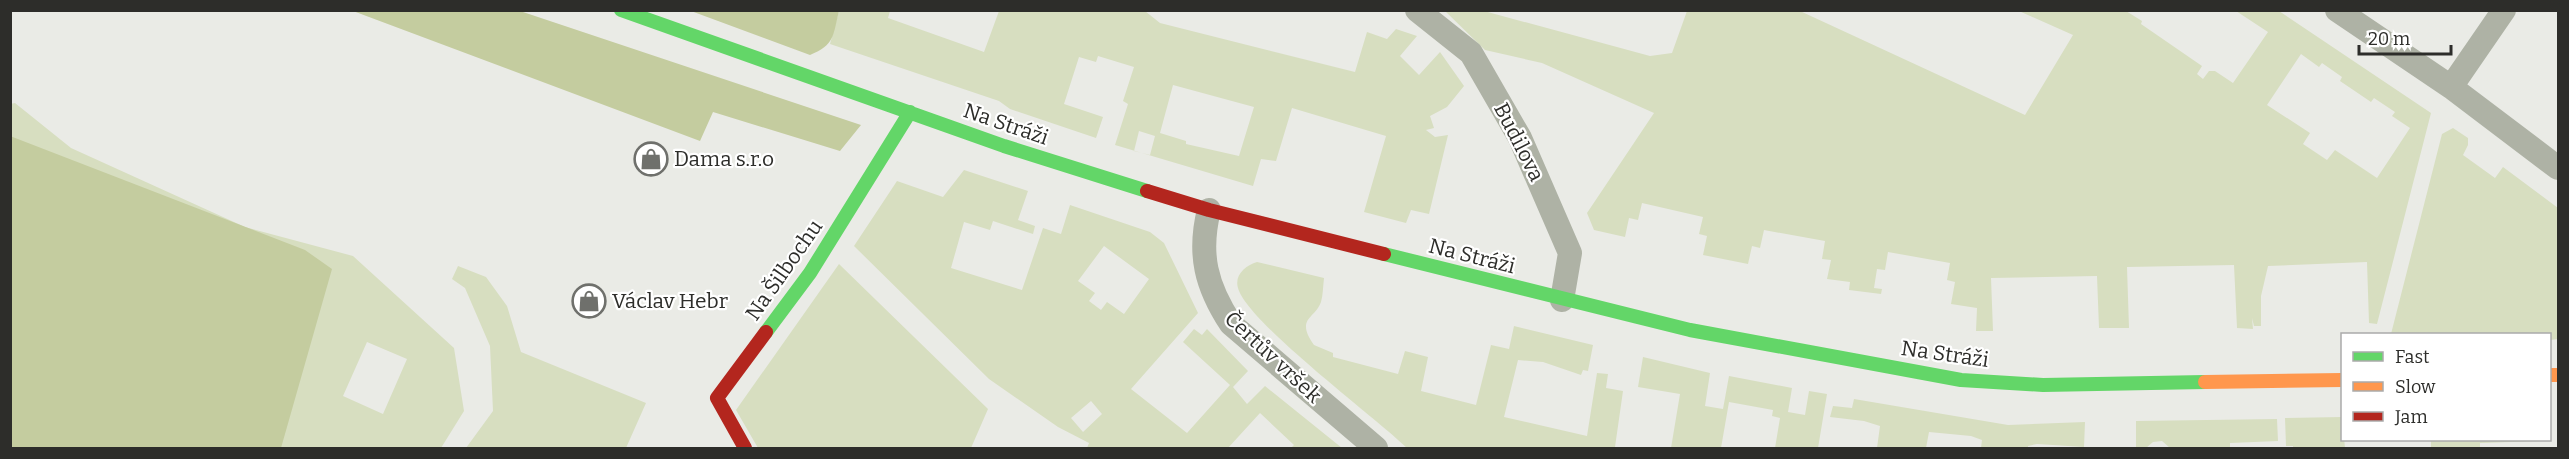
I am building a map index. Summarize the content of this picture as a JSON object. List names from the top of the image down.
{
  "streets": {
    "street": [
      "Na Stráži",
      "Budilova",
      "Na Šilbochu",
      "Čertův vršek"
    ]
  },
  "crossings": [
    ["Na Stráži", "Budilova"],
    ["Na Stráži", "Na Šilbochu"],
    ["Na Stráži", "Čertův vršek"]
  ],
  "places": {
    "shop": ["Dama s.r.o", "Václav Hebr"]
  },
  "legend": ["Fast", "Slow", "Jam"],
  "scale_bar": "20 m"
}
